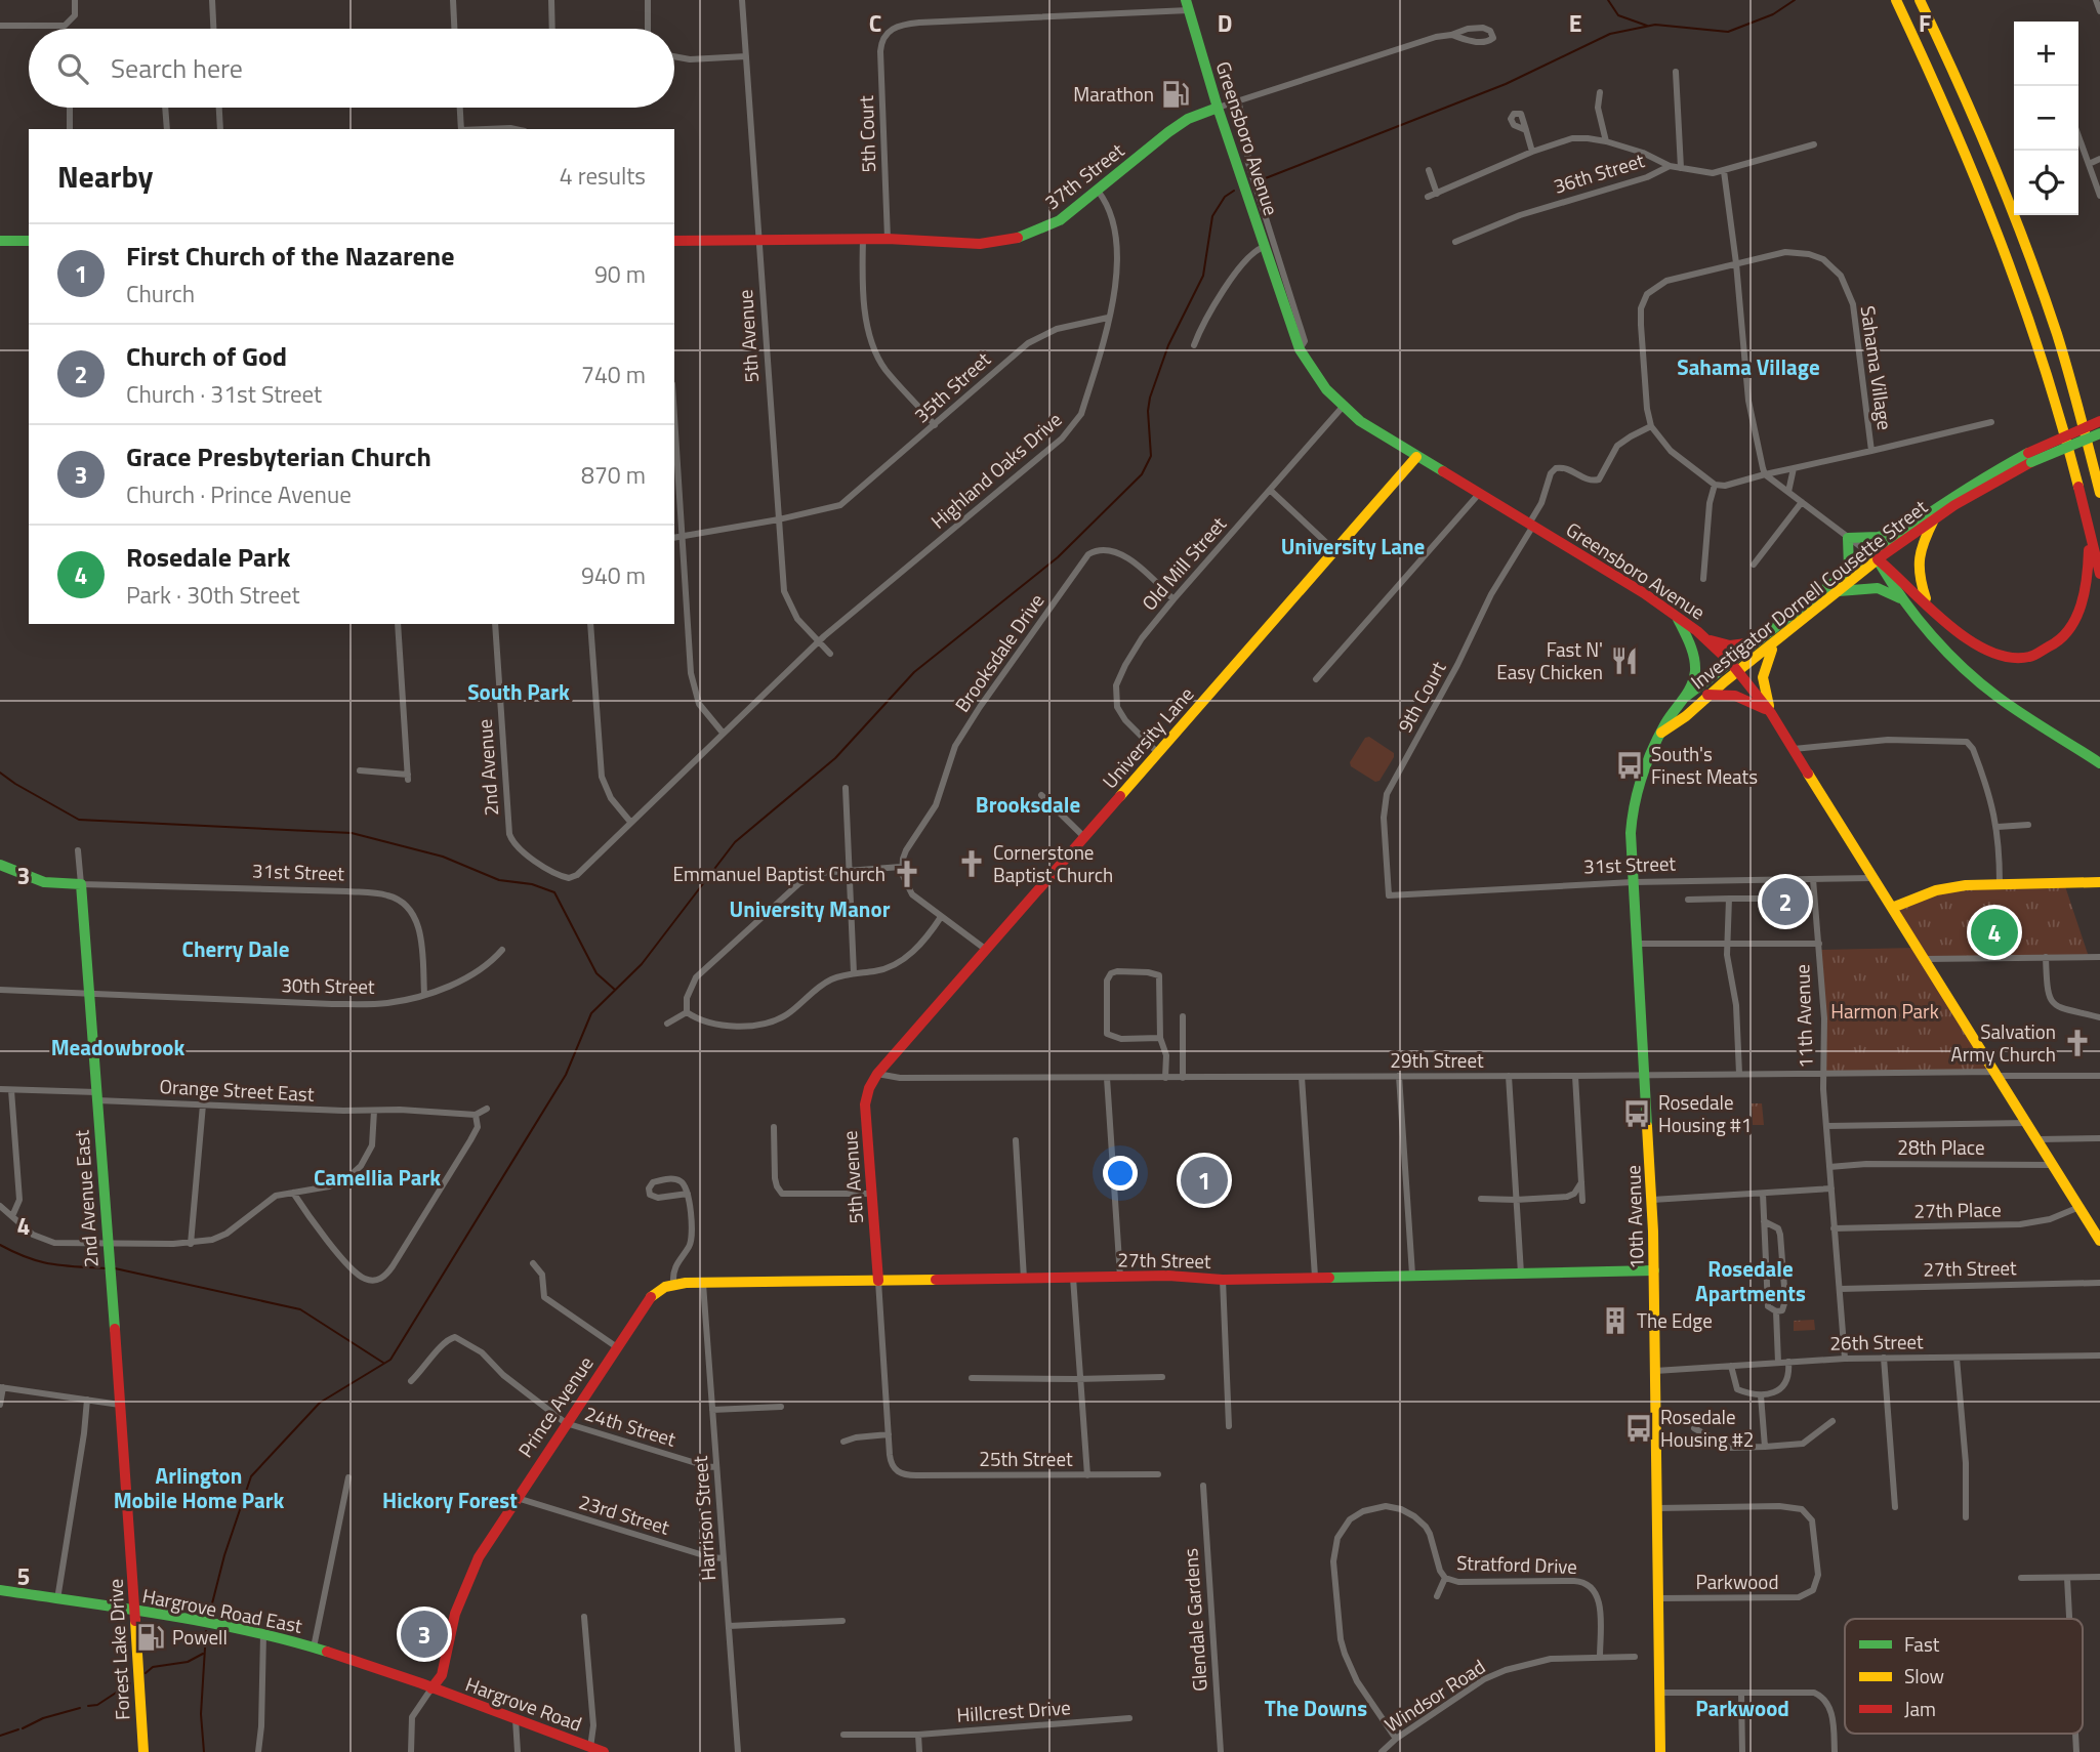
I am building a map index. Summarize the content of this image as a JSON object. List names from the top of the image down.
{
  "streets": {
    "main road": [
      "Greensboro Avenue",
      "37th Street",
      "5th Avenue",
      "Investigator Dornell Cousette Street",
      "University Lane",
      "2nd Avenue East",
      "10th Avenue",
      "27th Street",
      "Prince Avenue",
      "Hargrove Road East",
      "Forest Lake Drive",
      "Hargrove Road"
    ],
    "street": [
      "5th Court",
      "36th Street",
      "Sahama Village",
      "35th Street",
      "Highland Oaks Drive",
      "Old Mill Street",
      "Brooksdale Drive",
      "9th Court",
      "2nd Avenue",
      "31st Street",
      "30th Street",
      "11th Avenue",
      "29th Street",
      "Orange Street East",
      "28th Place",
      "27th Place",
      "26th Street",
      "24th Street",
      "25th Street",
      "23rd Street",
      "Harrison Street",
      "Stratford Drive",
      "Parkwood",
      "Glendale Gardens",
      "Windsor Road",
      "Hillcrest Drive"
    ]
  },
  "crossings": [
    ["5th Court", "Greensboro Avenue"],
    ["5th Court", "37th Street"],
    ["Greensboro Avenue", "37th Street"],
    ["Greensboro Avenue", "Old Mill Street"],
    ["Greensboro Avenue", "Investigator Dornell Cousette Street"],
    ["Greensboro Avenue", "9th Court"],
    ["Greensboro Avenue", "University Lane"],
    ["Greensboro Avenue", "31st Street"],
    ["Greensboro Avenue", "29th Street"],
    ["Greensboro Avenue", "28th Place"],
    ["Greensboro Avenue", "27th Place"],
    ["37th Street", "5th Avenue"],
    ["37th Street", "Highland Oaks Drive"],
    ["5th Avenue", "35th Street"],
    ["5th Avenue", "Highland Oaks Drive"],
    ["5th Avenue", "University Lane"],
    ["5th Avenue", "29th Street"],
    ["5th Avenue", "27th Street"],
    ["Sahama Village", "9th Court"],
    ["35th Street", "Highland Oaks Drive"],
    ["Old Mill Street", "Brooksdale Drive"],
    ["Old Mill Street", "University Lane"],
    ["Investigator Dornell Cousette Street", "10th Avenue"],
    ["9th Court", "31st Street"],
    ["University Lane", "29th Street"],
    ["31st Street", "30th Street"],
    ["31st Street", "11th Avenue"],
    ["31st Street", "2nd Avenue East"],
    ["31st Street", "10th Avenue"],
    ["30th Street", "2nd Avenue East"],
    ["11th Avenue", "29th Street"],
    ["11th Avenue", "28th Place"],
    ["29th Street", "10th Avenue"],
    ["Orange Street East", "2nd Avenue East"],
    ["2nd Avenue East", "Forest Lake Drive"],
    ["10th Avenue", "27th Street"],
    ["10th Avenue", "26th Street"],
    ["10th Avenue", "Parkwood"],
    ["27th Street", "Prince Avenue"],
    ["27th Street", "Harrison Street"],
    ["Prince Avenue", "24th Street"],
    ["Prince Avenue", "23rd Street"],
    ["Prince Avenue", "Hargrove Road East"],
    ["Prince Avenue", "Hargrove Road"],
    ["24th Street", "Harrison Street"],
    ["23rd Street", "Harrison Street"],
    ["Stratford Drive", "Windsor Road"],
    ["Hargrove Road East", "Forest Lake Drive"],
    ["Hargrove Road East", "Hargrove Road"]
  ],
  "districts": [
    "Sahama Village",
    "University Lane",
    "South Park",
    "Brooksdale",
    "University Manor",
    "Cherry Dale",
    "Meadowbrook",
    "Camellia Park",
    "Rosedale Apartments",
    "Arlington Mobile Home Park",
    "Hickory Forest",
    "The Downs",
    "Parkwood"
  ],
  "parks": ["Harmon Park"],
  "places": {
    "fuel station": ["Marathon", "Powell"],
    "restaurant": ["Fast N' Easy Chicken"],
    "bus stop": ["South's Finest Meats", "Rosedale Housing #1", "Rosedale Housing #2"],
    "church": ["Cornerstone Baptist Church", "Emmanuel Baptist Church", "Salvation Army Church"],
    "building": ["The Edge"]
  },
  "legend": ["Fast", "Slow", "Jam"],
  "page": {
    "map_buttons": ["+", "−"],
    "search": "Search here",
    "heading": ["Nearby", "4 results"],
    "list": [
      {
        "mark": "1",
        "name": "First Church of the Nazarene",
        "note": "Church",
        "value": "90 m"
      },
      {
        "mark": "2",
        "name": "Church of God",
        "note": "Church · 31st Street",
        "value": "740 m"
      },
      {
        "mark": "3",
        "name": "Grace Presbyterian Church",
        "note": "Church · Prince Avenue",
        "value": "870 m"
      },
      {
        "mark": "4",
        "name": "Rosedale Park",
        "note": "Park · 30th Street",
        "value": "940 m"
      }
    ],
    "pins": [
      "2",
      "4",
      "1",
      "3"
    ]
  },
  "grid": {
    "columns": [
      "C",
      "D",
      "E",
      "F"
    ],
    "rows": ["3", "4", "5"]
  }
}
